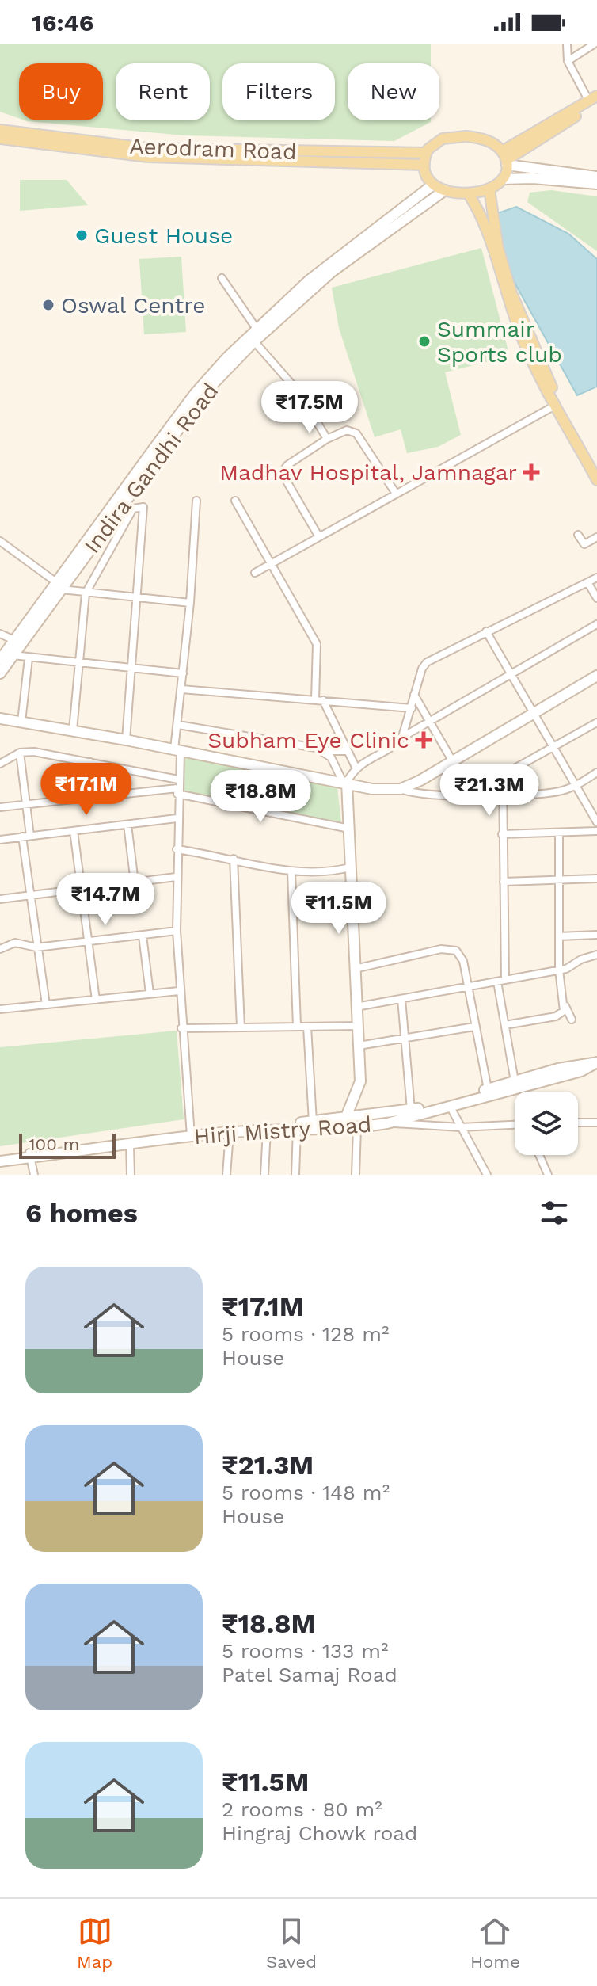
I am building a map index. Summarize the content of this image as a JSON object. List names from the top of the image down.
{
  "streets": {
    "main road": ["Aerodram Road", "Indira Gandhi Road", "Hirji Mistry Road"]
  },
  "crossings": [
    ["Aerodram Road", "Indira Gandhi Road"]
  ],
  "places": {
    "other": ["Guest House", "Oswal Centre", "Summair Sports club"],
    "health": ["Madhav Hospital, Jamnagar", "Subham Eye Clinic"]
  },
  "scale_bar": "100 m",
  "page": {
    "status": "16:46",
    "chip": [
      "Buy",
      "Rent",
      "Filters",
      "New"
    ],
    "price": [
      "₹17.5M",
      "₹17.1M",
      "₹21.3M",
      "₹18.8M",
      "₹14.7M",
      "₹11.5M"
    ],
    "scale": "100 m",
    "heading": "6 homes",
    "list": [
      {
        "name": "₹17.1M",
        "note": "5 rooms · 128 m² · House"
      },
      {
        "name": "₹21.3M",
        "note": "5 rooms · 148 m² · House"
      },
      {
        "name": "₹18.8M",
        "note": "5 rooms · 133 m² · Patel Samaj Road"
      },
      {
        "name": "₹11.5M",
        "note": "2 rooms · 80 m² · Hingraj Chowk road"
      }
    ],
    "tabs": ["Map", "Saved", "Home"]
  }
}
